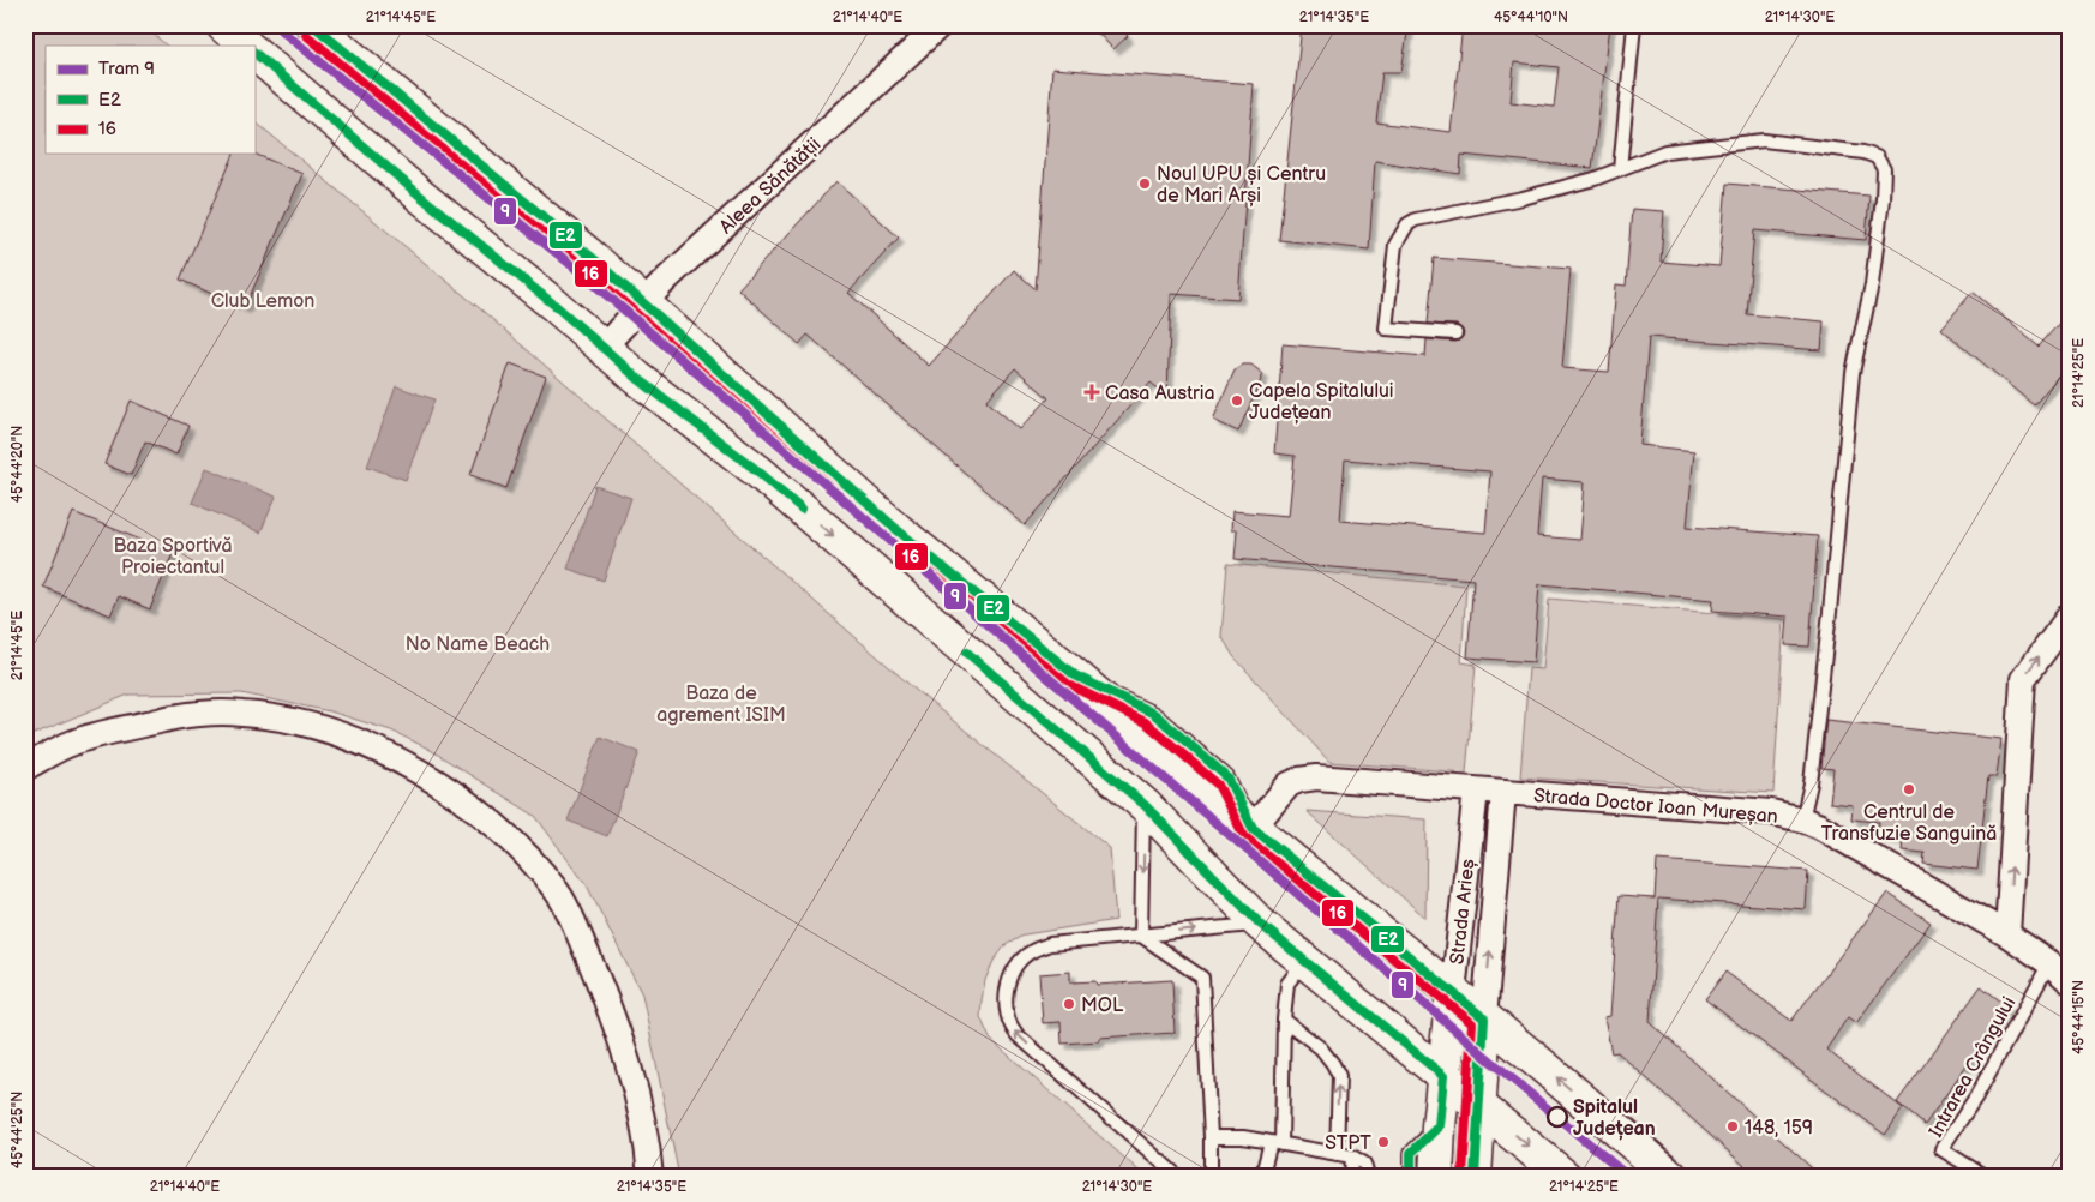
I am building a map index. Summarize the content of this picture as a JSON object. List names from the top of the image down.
{
  "streets": {
    "main road": ["Strada Arieș"],
    "street": ["Aleea Sănătății", "Strada Doctor Ioan Mureșan"],
    "lane": ["Intrarea Crângului"]
  },
  "crossings": [
    ["Strada Doctor Ioan Mureșan", "Strada Arieș"],
    ["Strada Doctor Ioan Mureșan", "Intrarea Crângului"]
  ],
  "parks": [
    "Club Lemon",
    "Baza Sportivă Proiectantul",
    "No Name Beach",
    "Baza de agrement ISIM"
  ],
  "places": {
    "other": [
      "Noul UPU și Centru de Mari Arși",
      "Capela Spitalului Județean",
      "Centrul de Transfuzie Sanguină",
      "MOL",
      "Spitalul Județean",
      "148, 159",
      "STPT"
    ],
    "health": ["Casa Austria"]
  },
  "lines": ["tram line 9", "transit line E2", "transit line 16"],
  "legend": ["Tram 9", "E2", "16"],
  "coordinates": [
    "21°14'45\"E",
    "21°14'40\"E",
    "21°14'35\"E",
    "45°44'10\"N",
    "21°14'30\"E",
    "21°14'25\"E",
    "45°44'20\"N",
    "45°44'15\"N",
    "45°44'25\"N"
  ]
}
